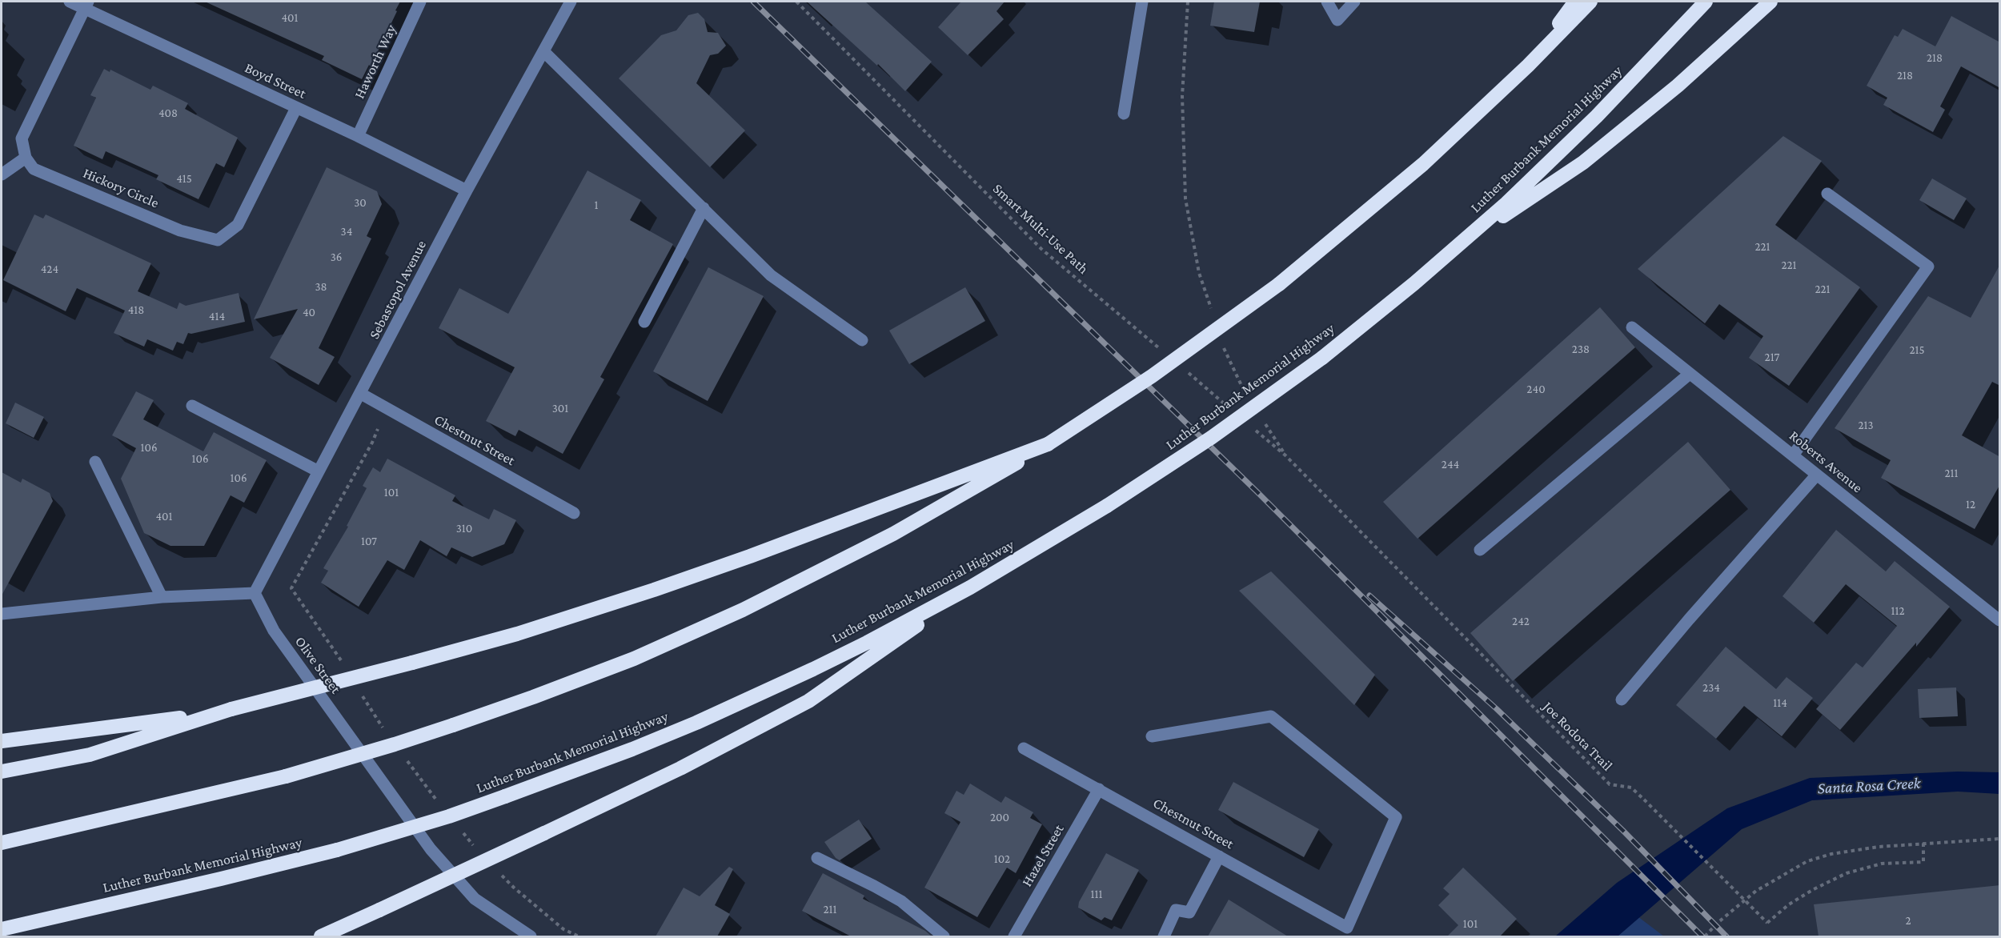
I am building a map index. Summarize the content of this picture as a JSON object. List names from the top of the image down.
{
  "streets": {
    "highway": ["Luther Burbank Memorial Highway"],
    "street": [
      "Haworth Way",
      "Boyd Street",
      "Hickory Circle",
      "Sebastopol Avenue",
      "Chestnut Street",
      "Roberts Avenue",
      "Olive Street",
      "Hazel Street"
    ],
    "path": ["Smart Multi-Use Path", "Joe Rodota Trail"]
  },
  "crossings": [
    ["Haworth Way", "Boyd Street"],
    ["Boyd Street", "Hickory Circle"],
    ["Boyd Street", "Sebastopol Avenue"],
    ["Sebastopol Avenue", "Chestnut Street"],
    ["Sebastopol Avenue", "Olive Street"],
    ["Chestnut Street", "Hazel Street"]
  ],
  "water": ["Santa Rosa Creek"],
  "house_numbers": [
    "401",
    "218",
    "218",
    "408",
    "415",
    "30",
    "1",
    "34",
    "221",
    "36",
    "221",
    "424",
    "38",
    "221",
    "418",
    "40",
    "414",
    "238",
    "215",
    "217",
    "240",
    "301",
    "213",
    "106",
    "106",
    "244",
    "211",
    "106",
    "101",
    "12",
    "401",
    "310",
    "107",
    "112",
    "242",
    "234",
    "114",
    "200",
    "102",
    "111",
    "211",
    "2",
    "101"
  ]
}
